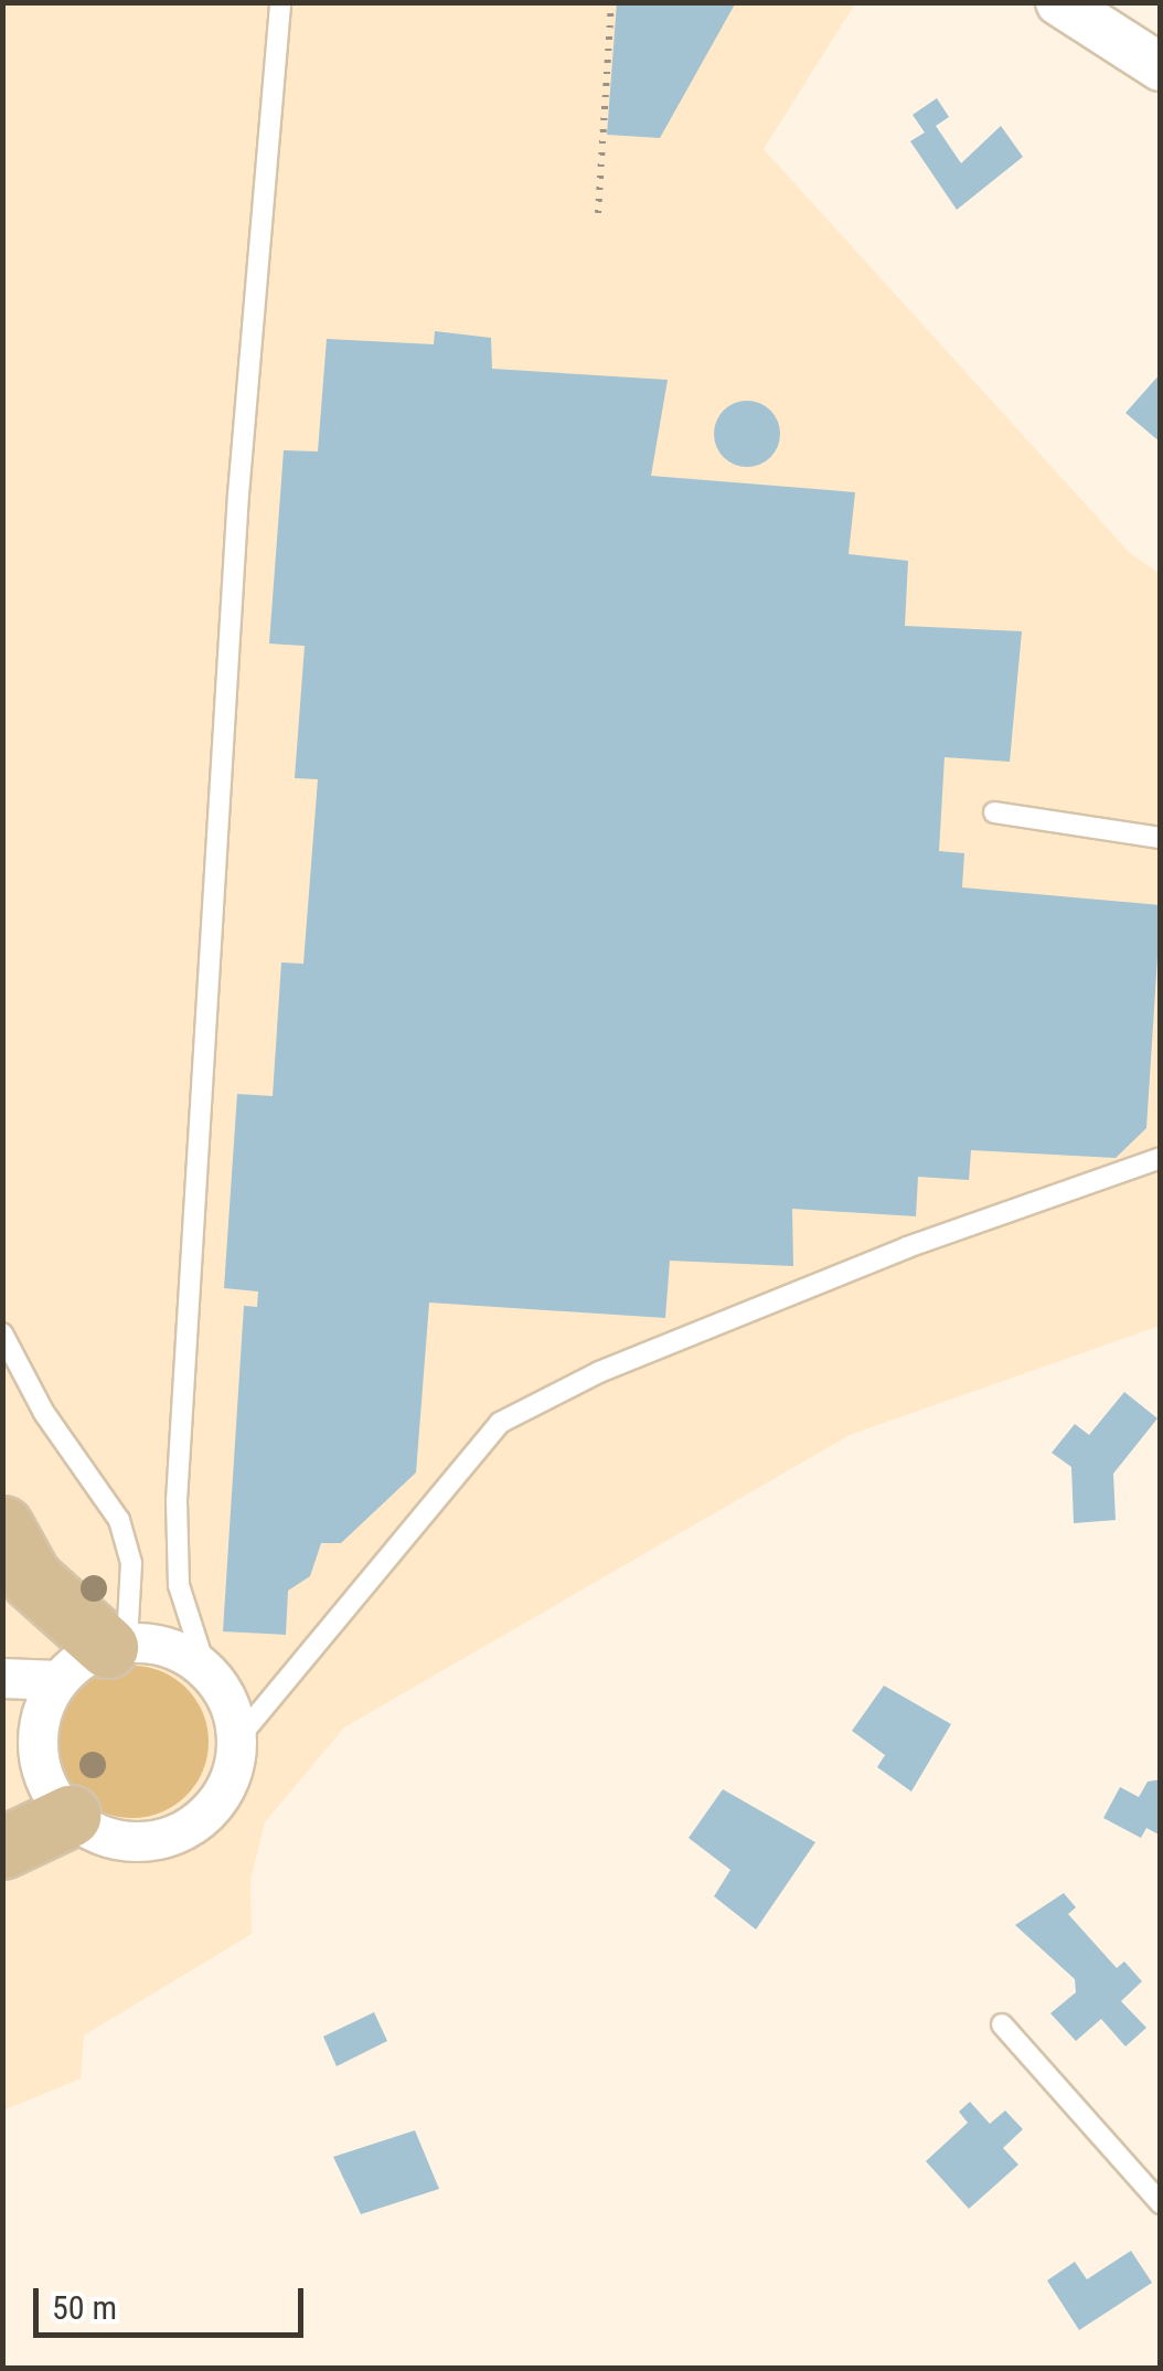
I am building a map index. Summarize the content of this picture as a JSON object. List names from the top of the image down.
{
  "scale_bar": "50 m"
}
